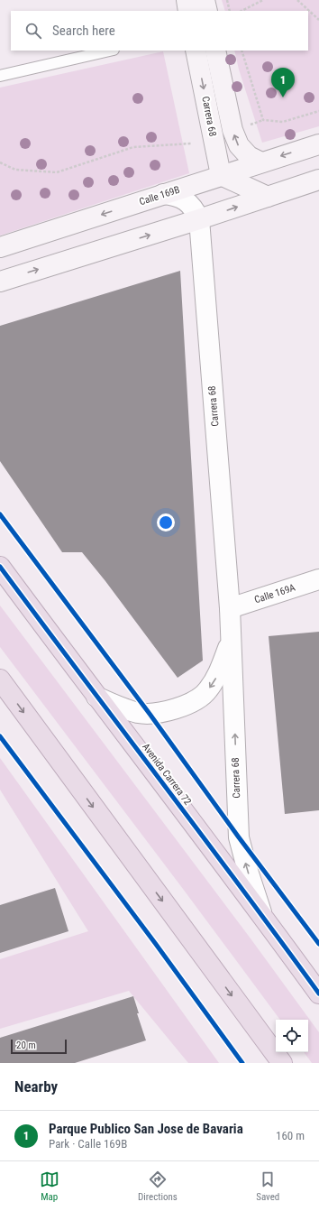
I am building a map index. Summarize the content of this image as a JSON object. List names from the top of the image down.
{
  "streets": {
    "highway": ["Avenida Carrera 72"],
    "main road": ["Carrera 68", "Calle 169B"],
    "street": ["Calle 169A"]
  },
  "crossings": [
    ["Carrera 68", "Calle 169B"],
    ["Carrera 68", "Calle 169A"],
    ["Carrera 68", "Avenida Carrera 72"]
  ],
  "scale_bar": "20 m",
  "page": {
    "search": "Search here",
    "pins": "1",
    "scale": "20 m",
    "heading": "Nearby",
    "list": [
      {
        "mark": "1",
        "name": "Parque Publico San Jose de Bavaria",
        "note": "Park · Calle 169B",
        "value": "160 m"
      }
    ],
    "nav": ["Map", "Directions", "Saved"]
  }
}
